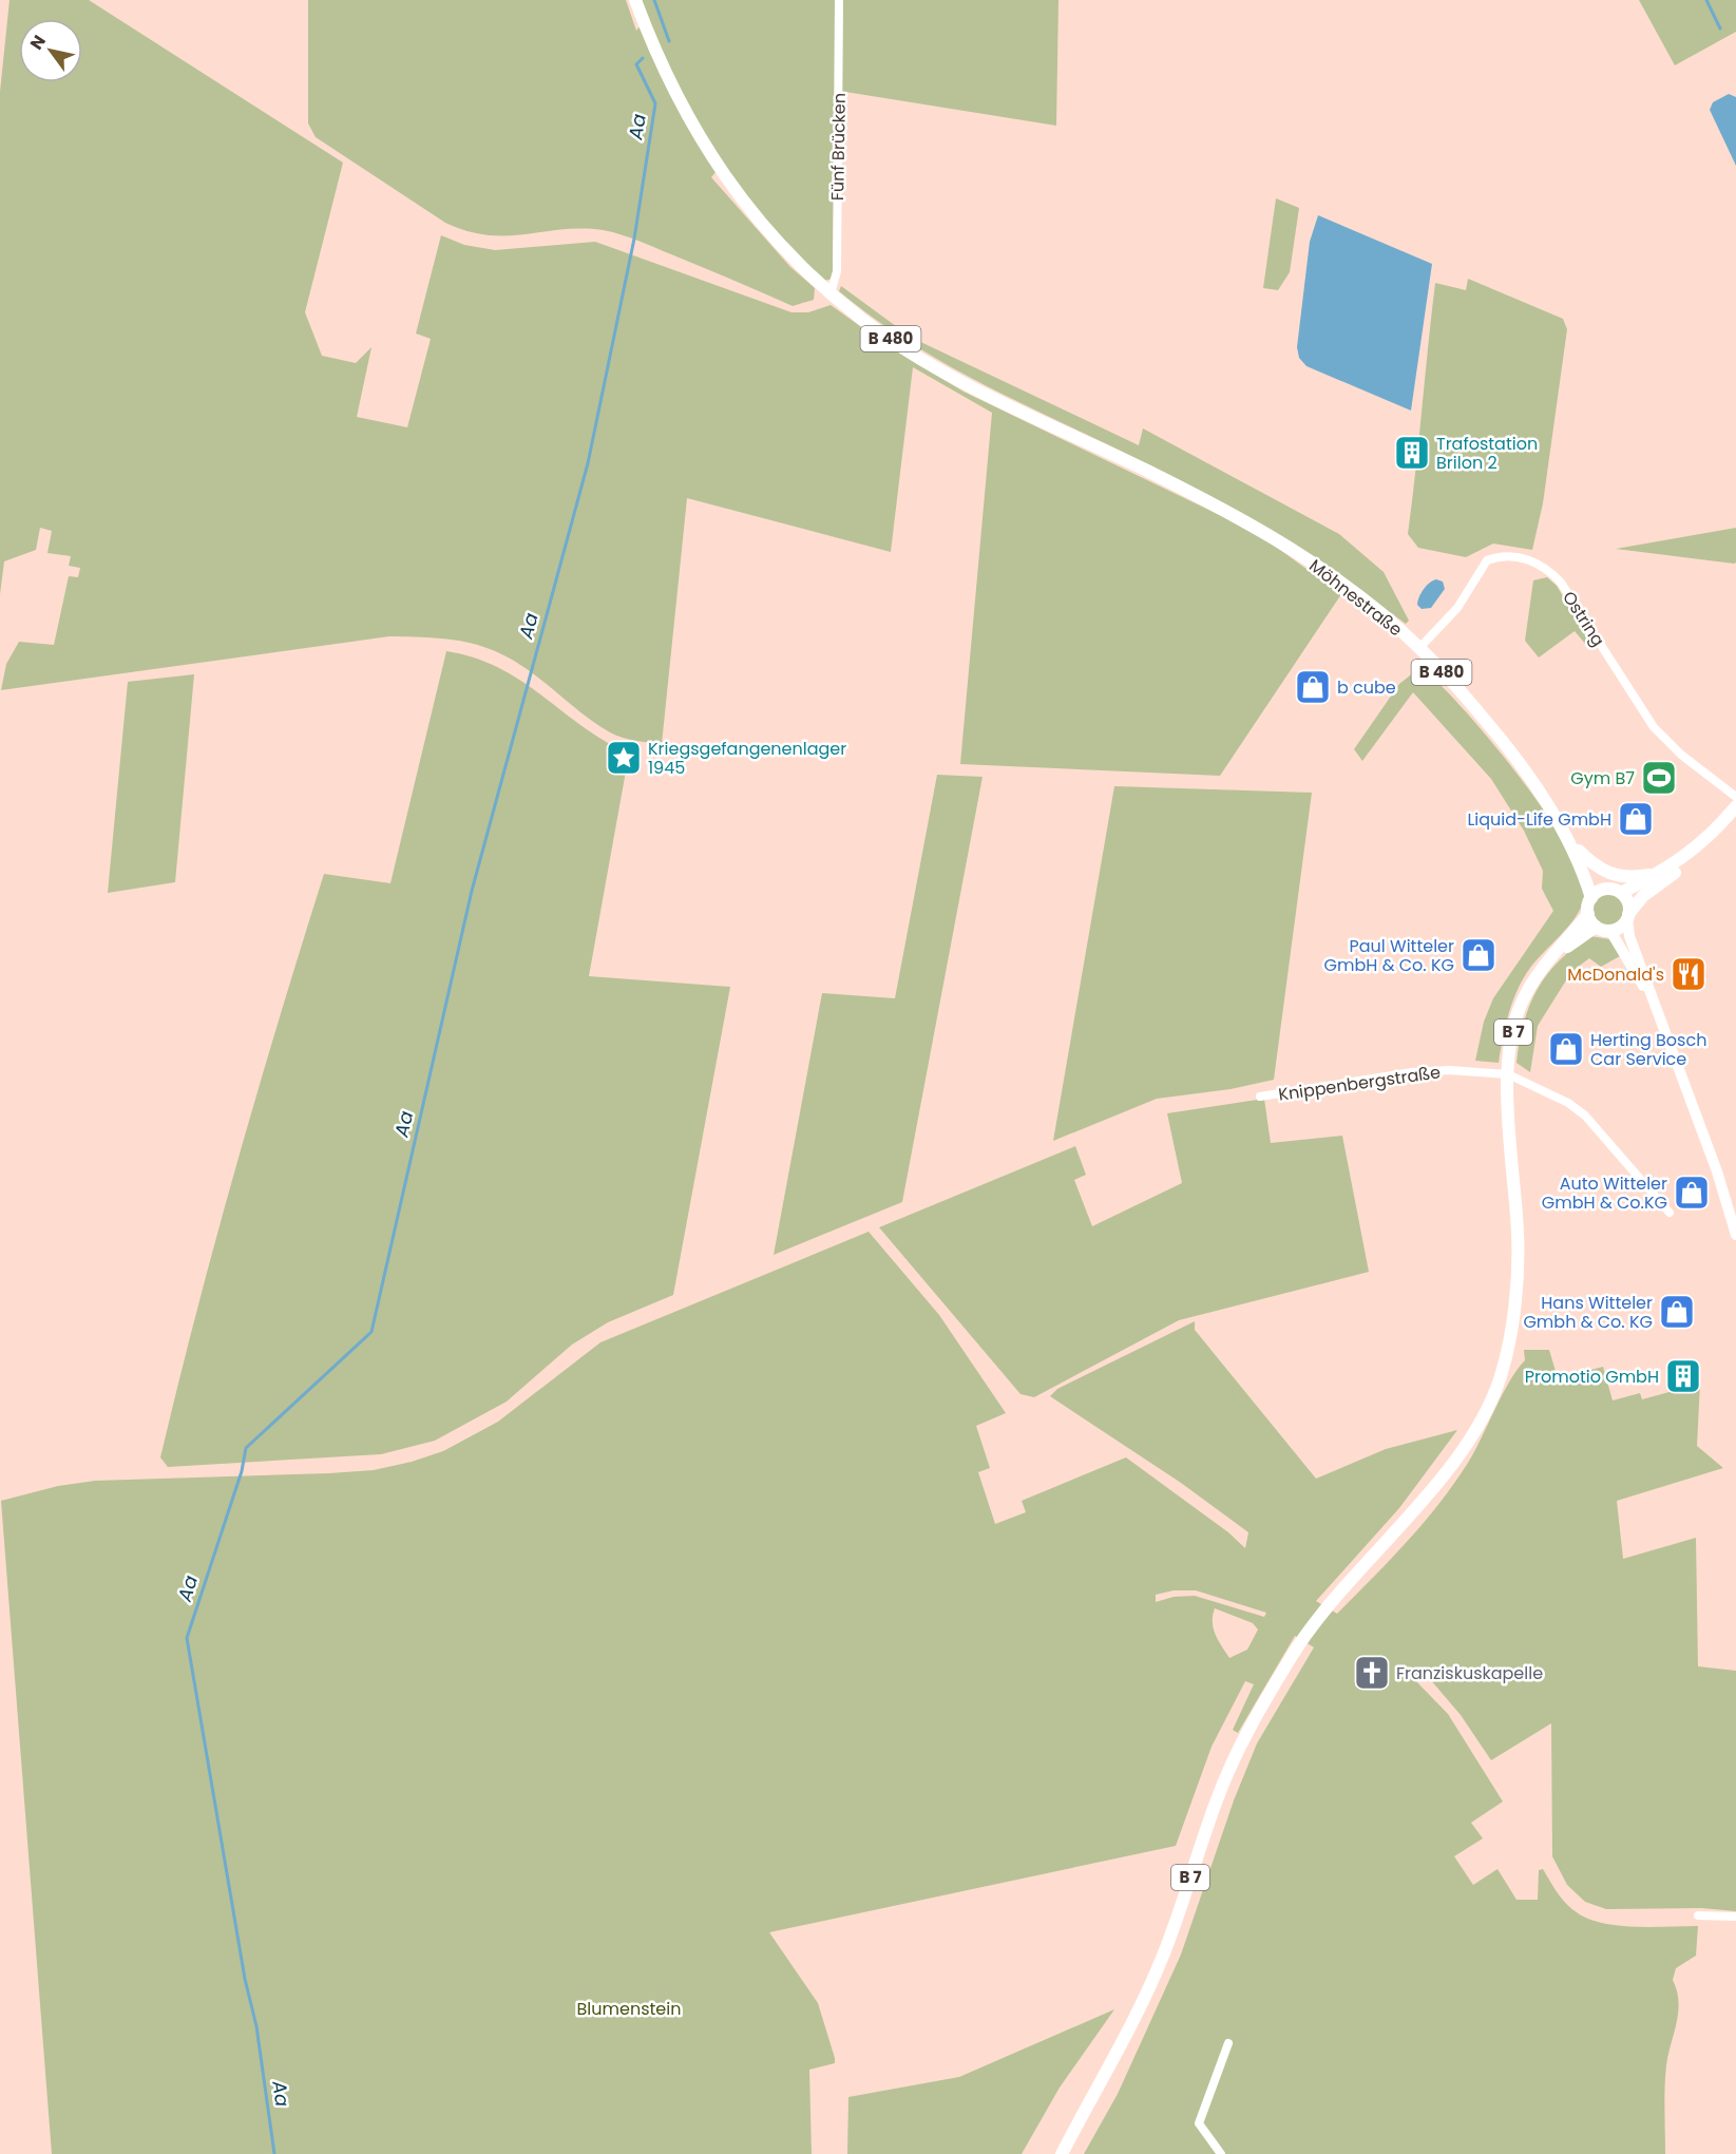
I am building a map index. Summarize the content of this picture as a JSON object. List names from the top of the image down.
{
  "streets": {
    "main road": ["B 480", "Möhnestraße", "B 7"],
    "street": ["Fünf Brücken", "Ostring", "Knippenbergstraße"]
  },
  "crossings": [
    ["Fünf Brücken", "B 480"],
    ["Fünf Brücken", "Möhnestraße"],
    ["B 480", "Möhnestraße"],
    ["B 480", "B 7"],
    ["Möhnestraße", "Ostring"],
    ["B 7", "Knippenbergstraße"]
  ],
  "water": ["Aa"],
  "parks": ["Blumenstein"],
  "places": {
    "building": ["Trafostation Brilon 2", "Promotio GmbH"],
    "shop": [
      "b cube",
      "Liquid-Life GmbH",
      "Paul Witteler GmbH & Co. KG",
      "Herting Bosch Car Service",
      "Auto Witteler GmbH & Co.KG",
      "Hans Witteler Gmbh & Co. KG"
    ],
    "place": ["Kriegsgefangenenlager 1945"],
    "sports": ["Gym B7"],
    "restaurant": ["McDonald's"],
    "church": ["Franziskuskapelle"]
  },
  "north": "top left"
}
